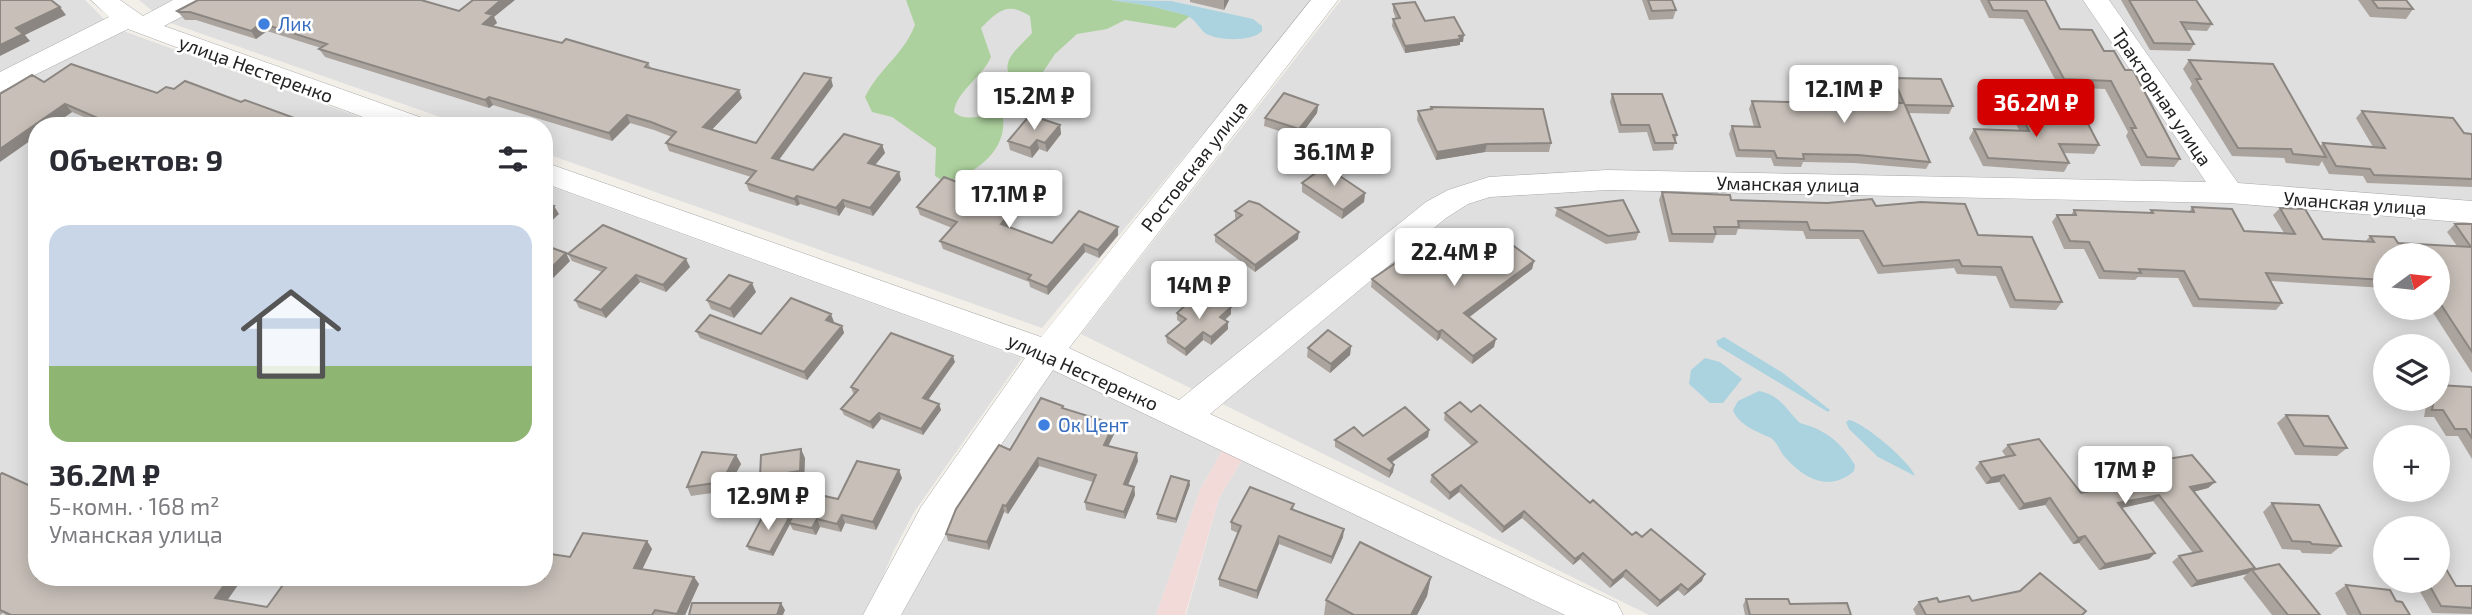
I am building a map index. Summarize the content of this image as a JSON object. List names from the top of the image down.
{
  "streets": {
    "street": [
      "улица Нестеренко",
      "Тракторная улица",
      "Ростовская улица",
      "Уманская улица"
    ]
  },
  "crossings": [
    ["улица Нестеренко", "Ростовская улица"],
    ["улица Нестеренко", "Уманская улица"],
    ["Тракторная улица", "Уманская улица"]
  ],
  "places": ["Лик", "Ок Цент"],
  "north": "right",
  "page": {
    "price": [
      "12.1M ₽",
      "15.2M ₽",
      "36.2M ₽",
      "36.1M ₽",
      "17.1M ₽",
      "22.4M ₽",
      "14M ₽",
      "17M ₽",
      "12.9M ₽"
    ],
    "heading": "Объектов: 9",
    "list": [
      {
        "name": "36.2M ₽",
        "note": "5-комн. · 168 m² · Уманская улица"
      }
    ],
    "map_buttons": ["+", "−"]
  }
}
